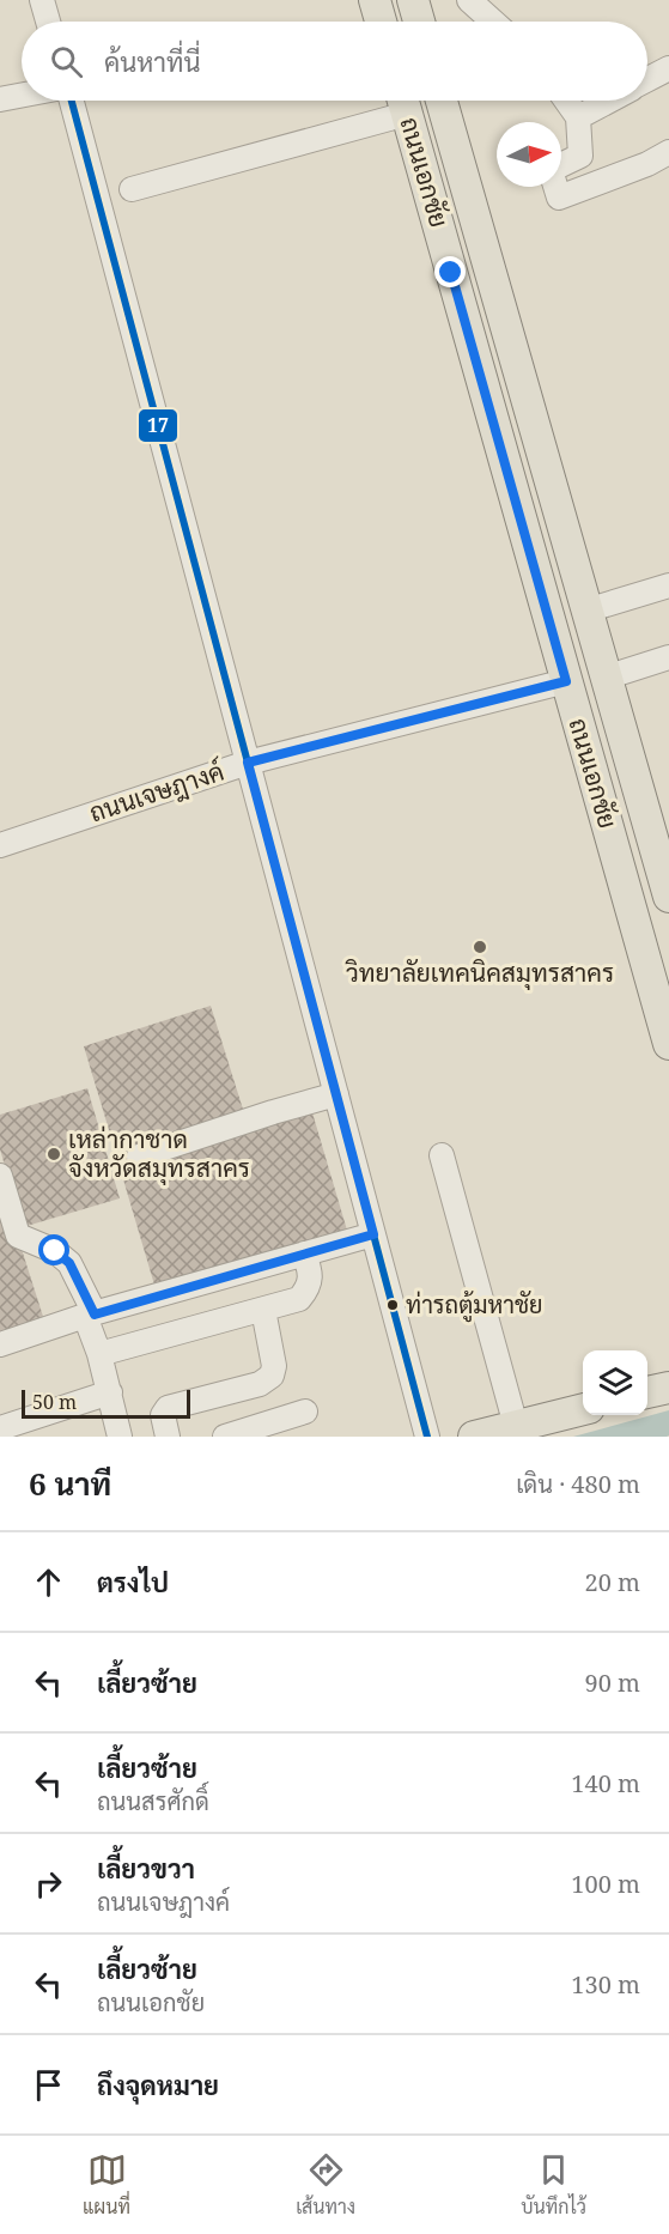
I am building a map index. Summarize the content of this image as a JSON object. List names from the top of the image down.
{
  "streets": {
    "main road": ["ถนนเอกชัย"],
    "street": ["ถนนเจษฎางค์"]
  },
  "crossings": [
    ["ถนนเอกชัย", "ถนนเจษฎางค์"]
  ],
  "places": ["วิทยาลัยเทคนิคสมุทรสาคร", "เหล่ากาชาด จังหวัดสมุทรสาคร", "ท่ารถตู้มหาชัย"],
  "lines": ["transit line 17"],
  "scale_bar": "50 m",
  "north": "right",
  "page": {
    "search": "ค้นหาที่นี่",
    "scale": "50 m",
    "heading": ["6 นาที", "เดิน · 480 m"],
    "list": [
      ["ตรงไป", "20 m"],
      ["เลี้ยวซ้าย", "90 m"],
      ["เลี้ยวซ้าย", "ถนนสรศักดิ์", "140 m"],
      ["เลี้ยวขวา", "ถนนเจษฎางค์", "100 m"],
      ["เลี้ยวซ้าย", "ถนนเอกชัย", "130 m"],
      "ถึงจุดหมาย"
    ],
    "nav": ["แผนที่", "เส้นทาง", "บันทึกไว้"]
  }
}
